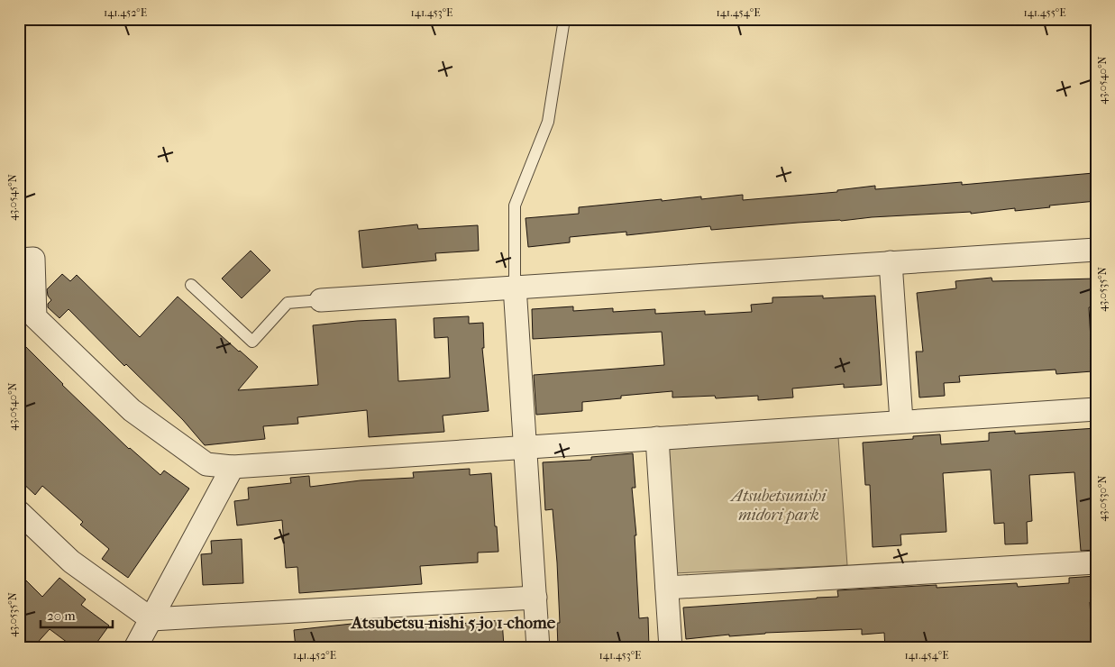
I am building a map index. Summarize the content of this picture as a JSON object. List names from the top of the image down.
{
  "districts": ["Atsubetsu-nishi 5-jo 1-chome"],
  "parks": ["Atsubetsunishi midori park"],
  "scale_bar": "20 m",
  "coordinates": [
    "141.452°E",
    "141.453°E",
    "141.454°E",
    "141.455°E",
    "43.0540°N",
    "43.0545°N",
    "43.0535°N",
    "43.0530°N"
  ]
}
